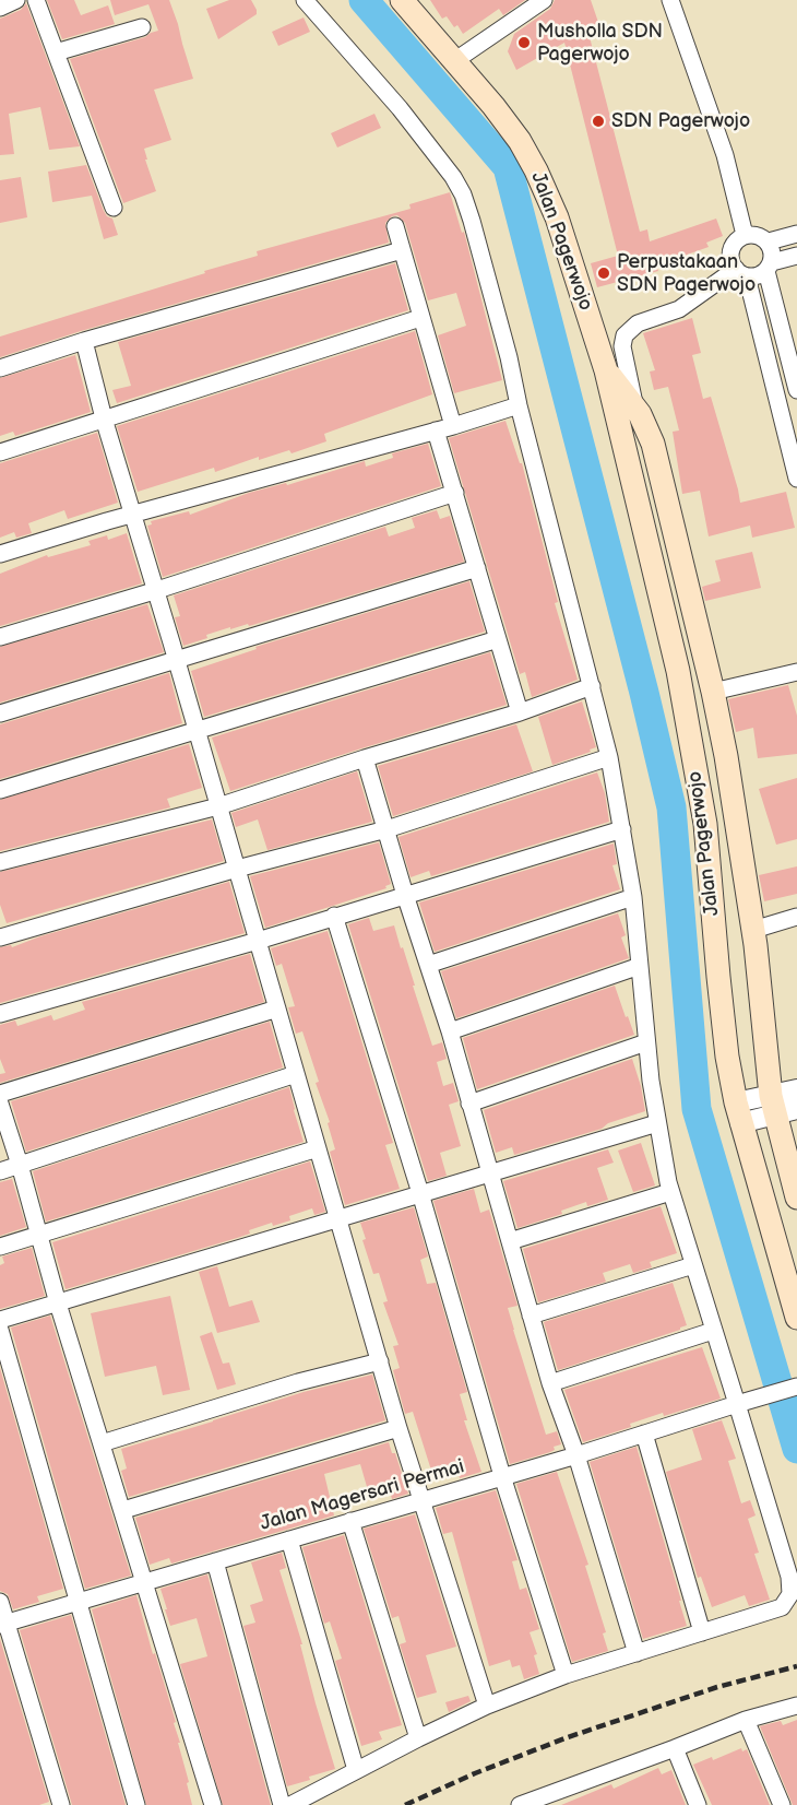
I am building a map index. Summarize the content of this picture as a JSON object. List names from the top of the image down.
{
  "streets": {
    "main road": ["Jalan Pagerwojo"],
    "street": ["Jalan Magersari Permai"]
  },
  "places": ["Musholla SDN Pagerwojo", "SDN Pagerwojo", "Perpustakaan SDN Pagerwojo"]
}
